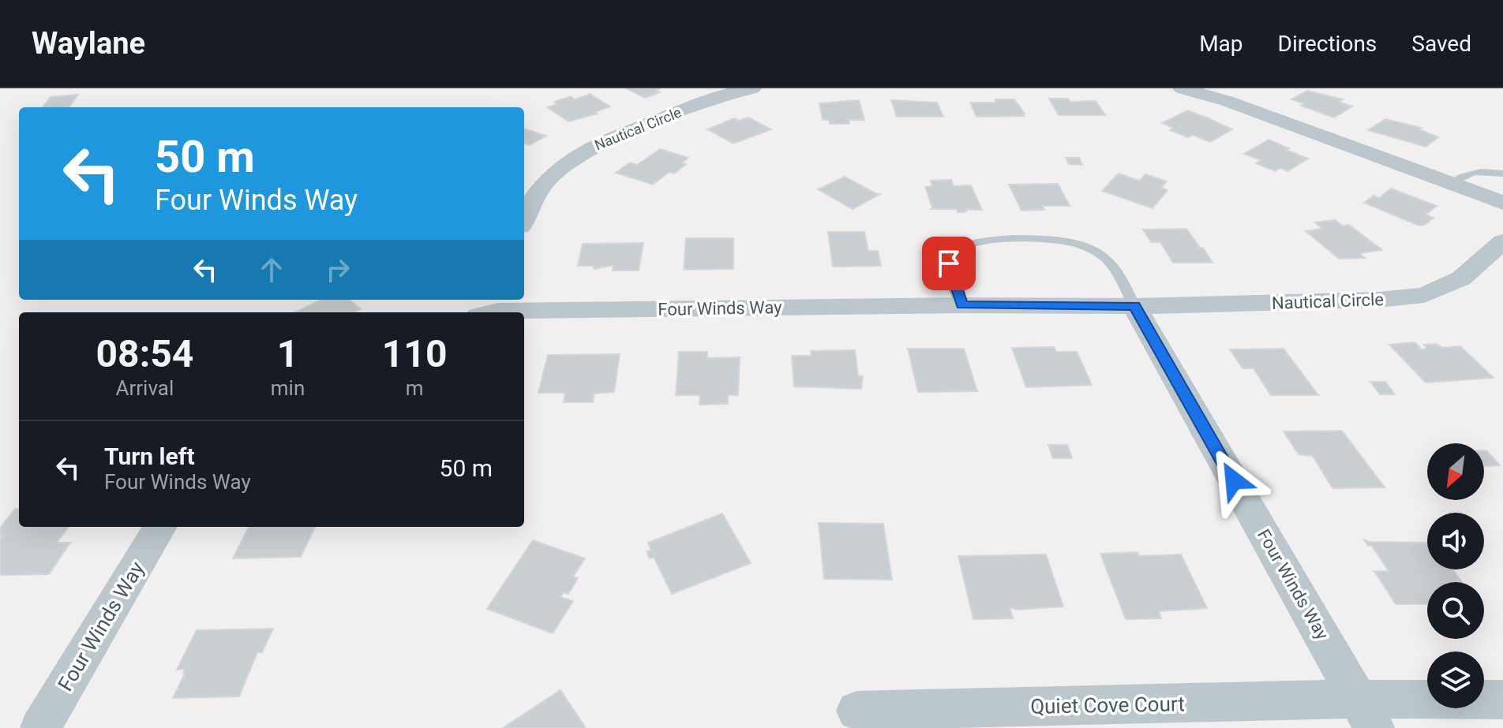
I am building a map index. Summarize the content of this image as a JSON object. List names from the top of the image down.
{
  "streets": {
    "street": ["Nautical Circle", "Four Winds Way", "Quiet Cove Court"]
  },
  "crossings": [
    ["Nautical Circle", "Four Winds Way"],
    ["Four Winds Way", "Quiet Cove Court"]
  ],
  "north": "bottom left",
  "page": {
    "header": "Waylane",
    "nav": ["Map", "Directions", "Saved"],
    "turn": ["50 m", "Four Winds Way"],
    "eta": [
      "08:54",
      "Arrival",
      "1",
      "min",
      "110",
      "m"
    ],
    "list": [
      {
        "name": "Turn left",
        "note": "Four Winds Way",
        "value": "50 m"
      }
    ]
  }
}
